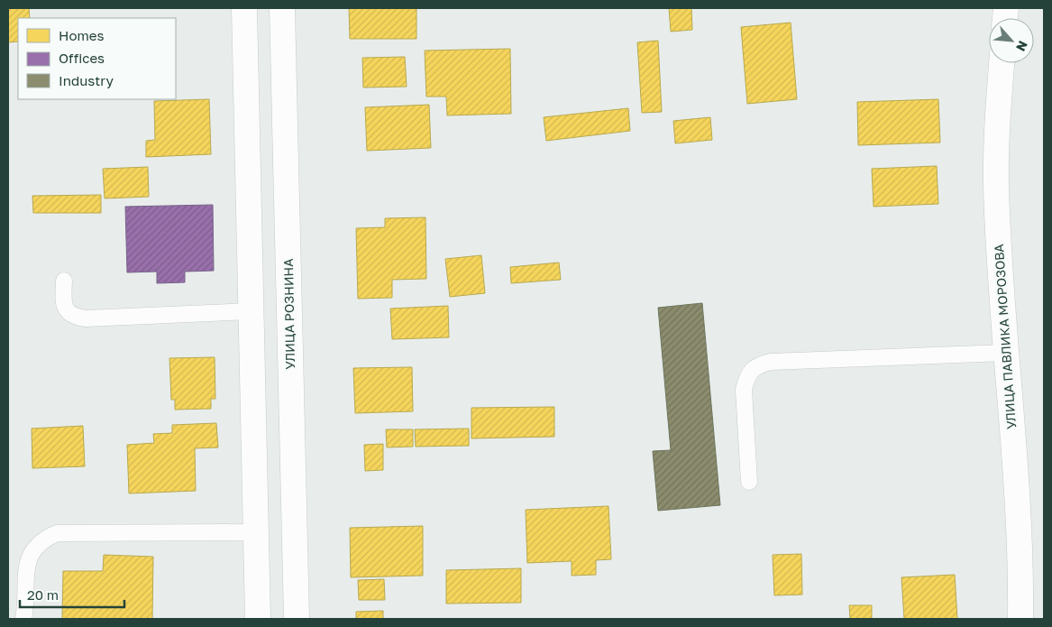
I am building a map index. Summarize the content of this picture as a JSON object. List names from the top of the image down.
{
  "streets": {
    "main road": ["УЛИЦА РОЗНИНА", "УЛИЦА ПАВЛИКА МОРОЗОВА"]
  },
  "legend": ["Homes", "Offices", "Industry"],
  "scale_bar": "20 m",
  "north": "bottom right"
}
